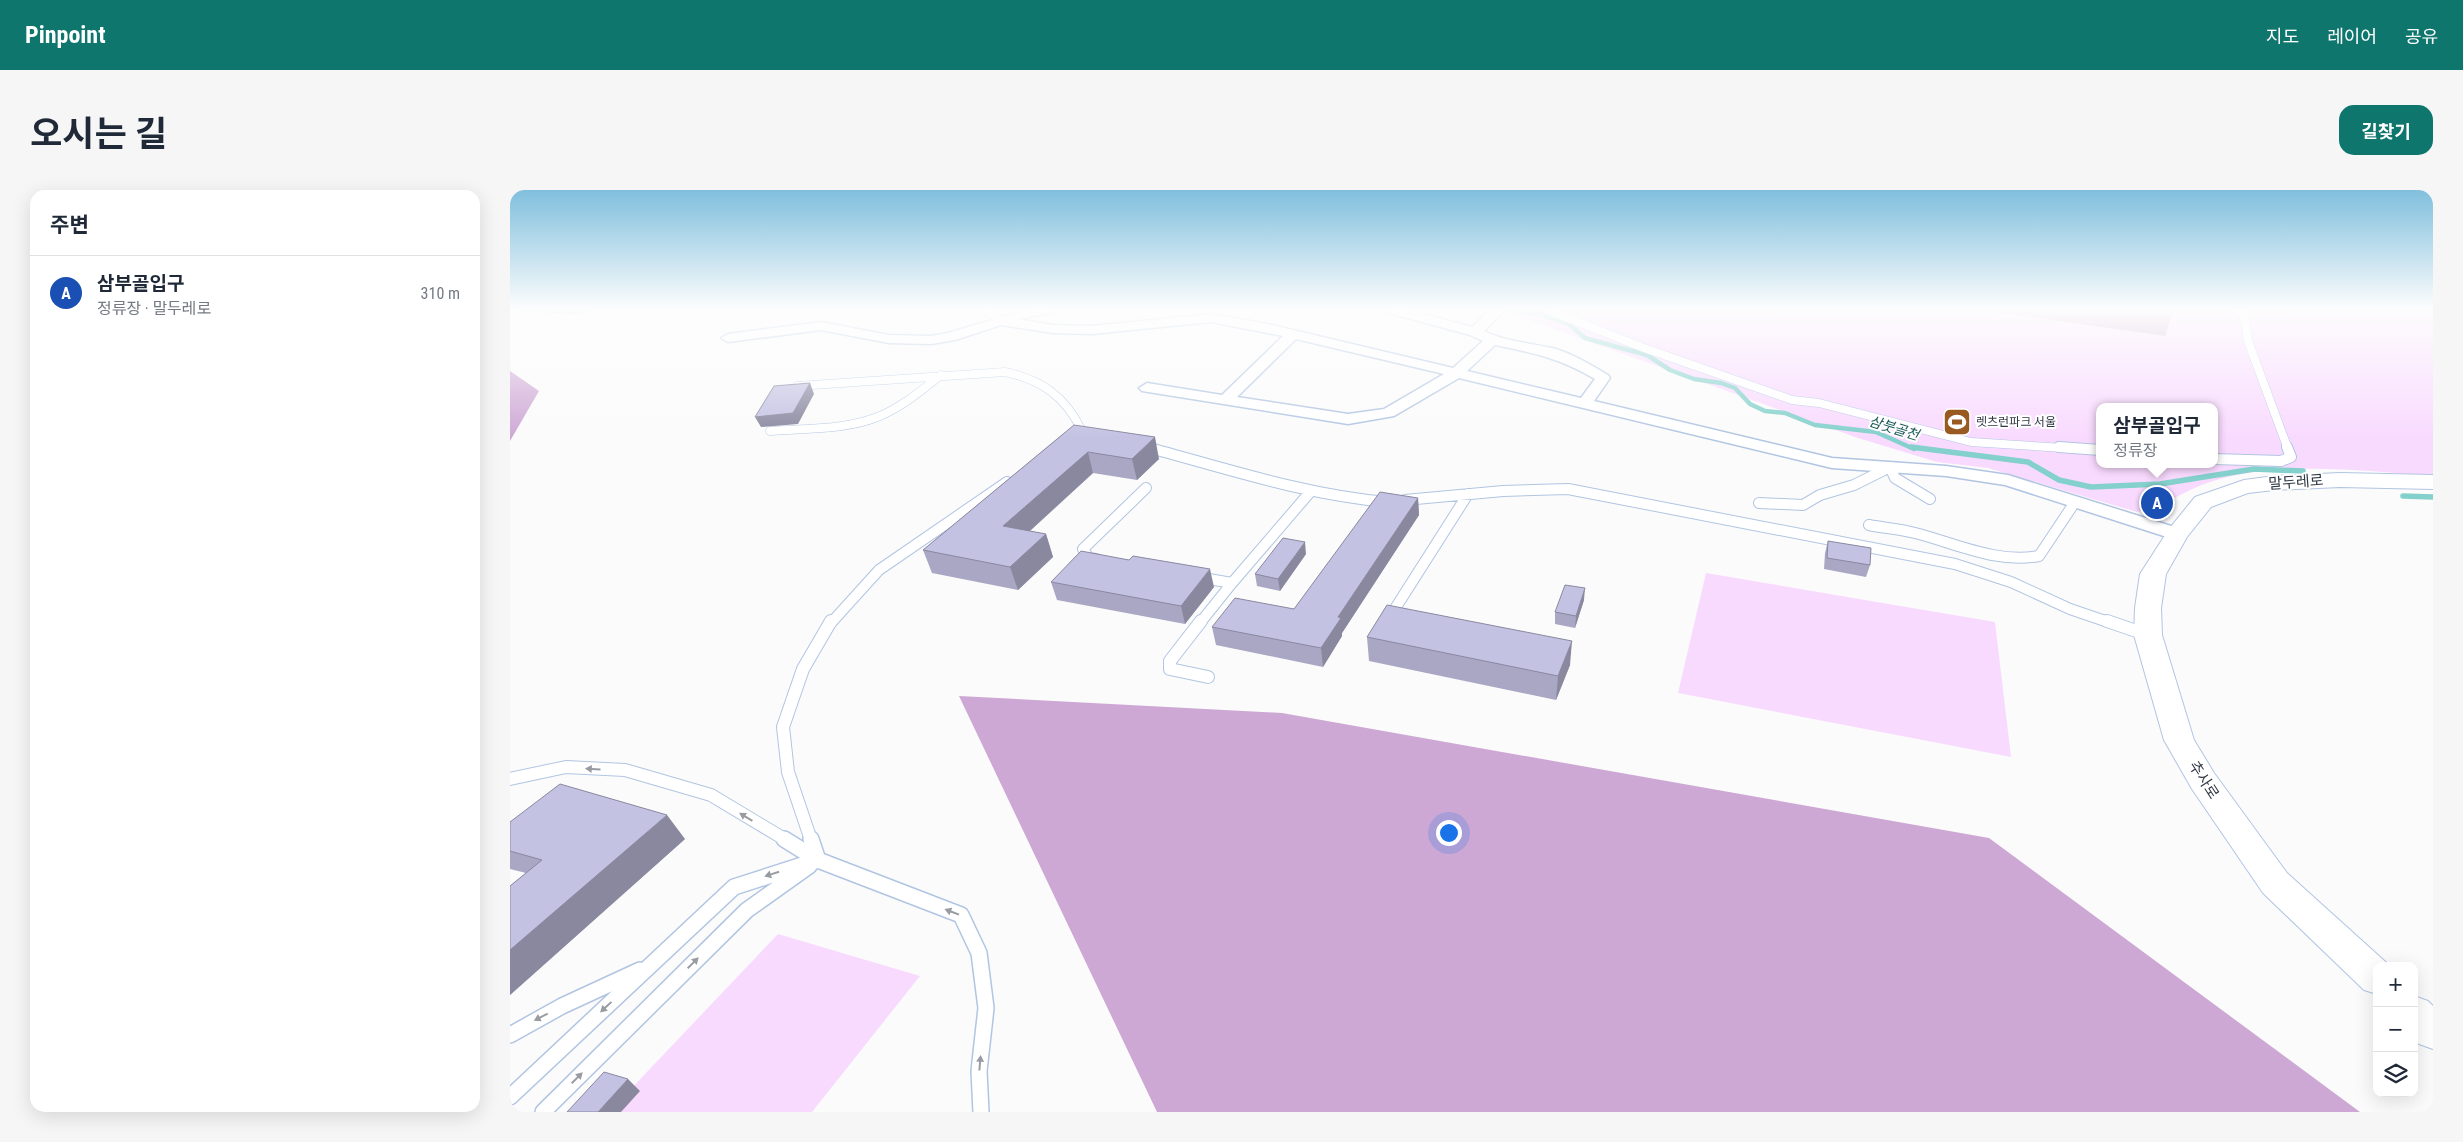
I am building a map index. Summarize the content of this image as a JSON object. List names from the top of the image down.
{
  "streets": {
    "street": ["말두레로", "추사로"]
  },
  "crossings": [
    ["말두레로", "추사로"]
  ],
  "water": ["삼붓골천"],
  "places": {
    "sports": ["렛츠런파크 서울"]
  },
  "page": {
    "header": "Pinpoint",
    "nav": ["지도", "레이어", "공유"],
    "title": "오시는 길",
    "buttons": "길찾기",
    "heading": "주변",
    "list": [
      {
        "mark": "A",
        "name": "삼부골입구",
        "note": "정류장 · 말두레로",
        "value": "310 m"
      }
    ],
    "popup": ["삼부골입구", "정류장"],
    "pins": "A",
    "map_buttons": ["+", "−"]
  }
}
